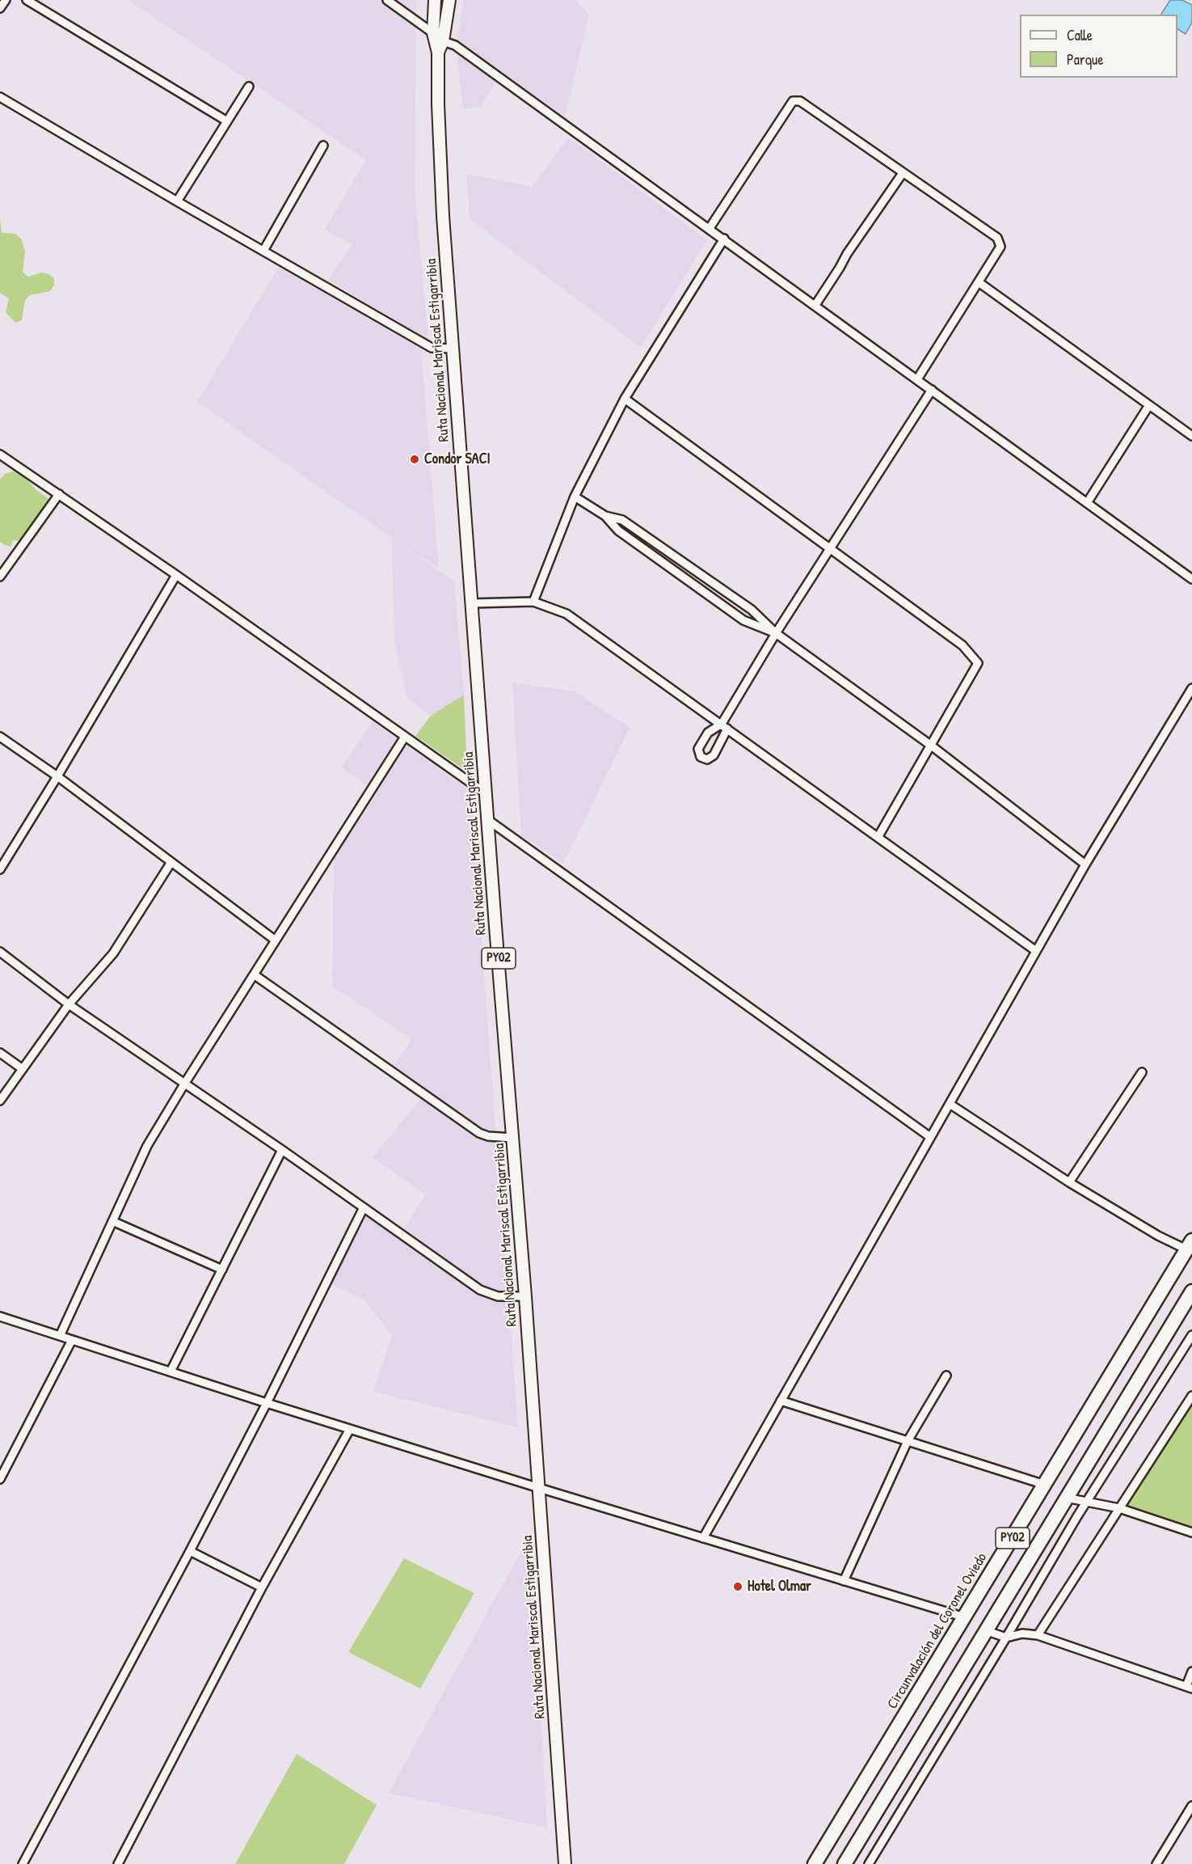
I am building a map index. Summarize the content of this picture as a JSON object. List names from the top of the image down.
{
  "streets": {
    "highway": ["PY02", "Circunvalación del Coronel Oviedo"],
    "main road": ["Ruta Nacional Mariscal Estigarribia"]
  },
  "places": ["Condor SACI", "Hotel Olmar"],
  "legend": ["Calle", "Parque"]
}
